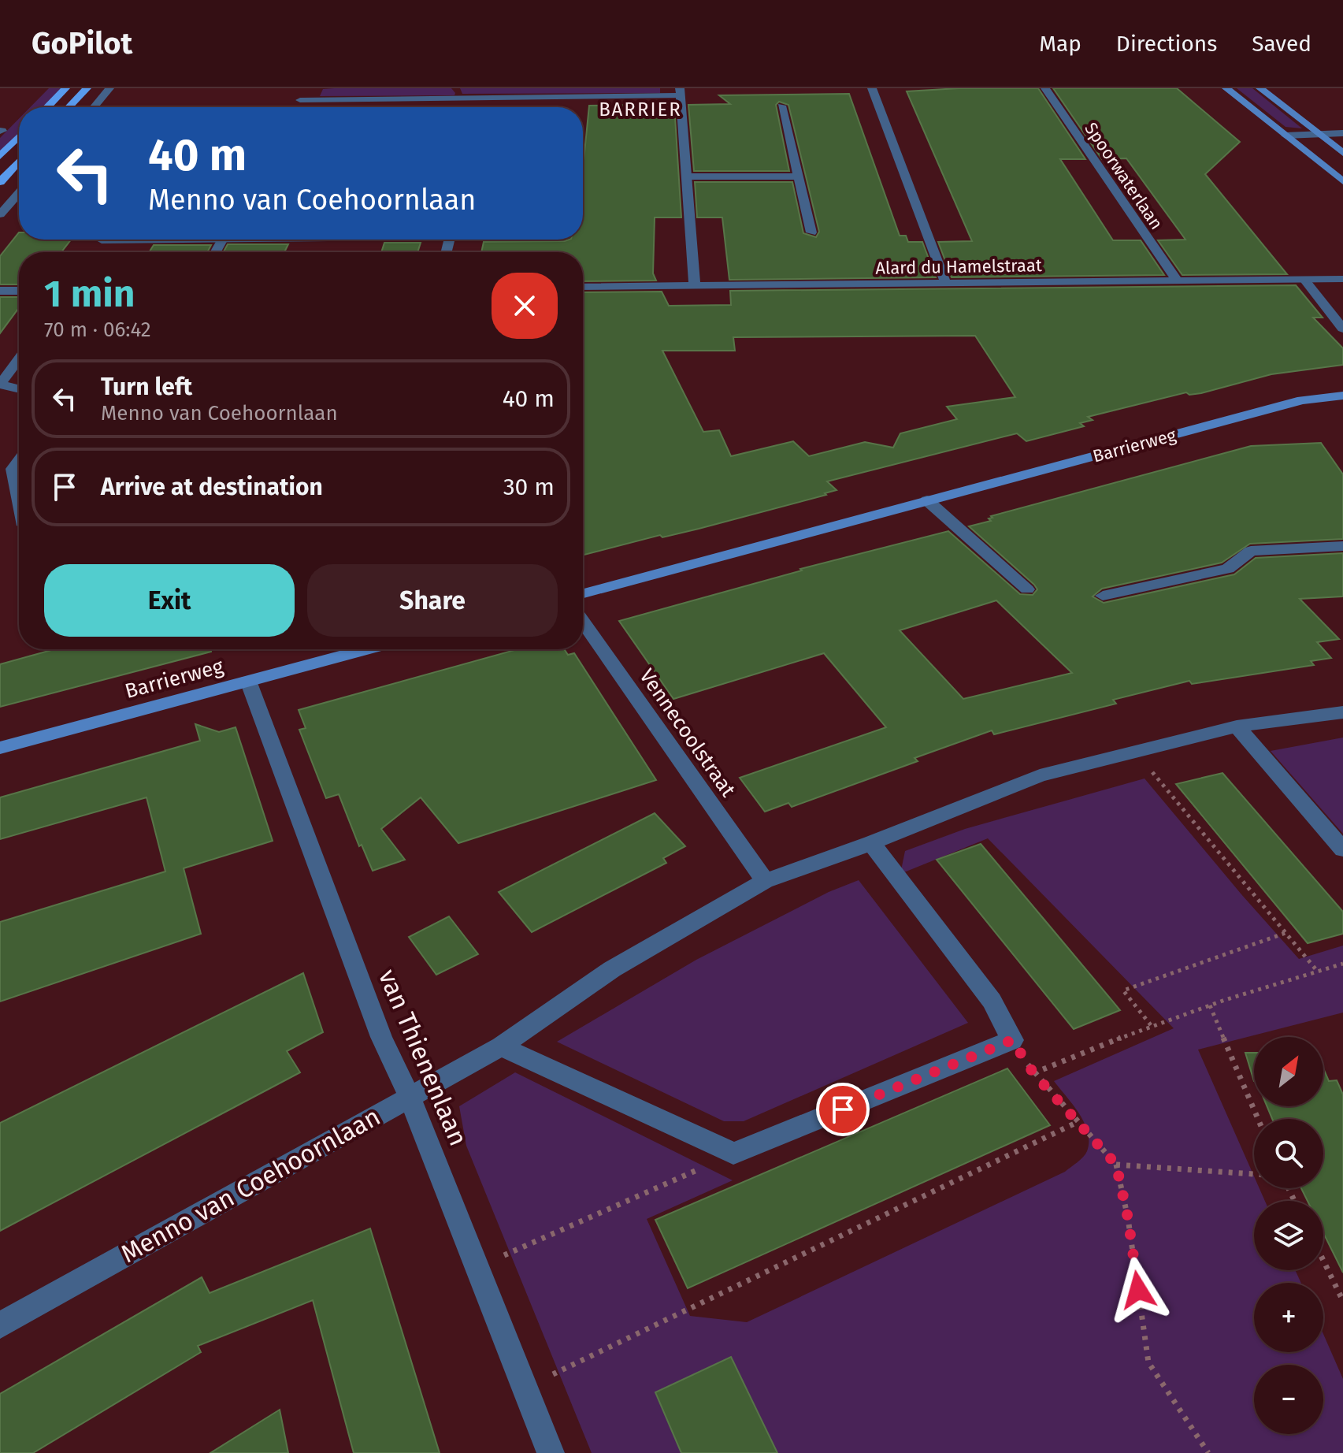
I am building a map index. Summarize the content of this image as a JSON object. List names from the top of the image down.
{
  "streets": {
    "street": [
      "Spoorwaterlaan",
      "Alard du Hamelstraat",
      "Barrierweg",
      "Vennecoolstraat",
      "van Thienenlaan",
      "Menno van Coehoornlaan"
    ]
  },
  "crossings": [
    ["Spoorwaterlaan", "Alard du Hamelstraat"],
    ["Barrierweg", "van Thienenlaan"],
    ["Vennecoolstraat", "Menno van Coehoornlaan"],
    ["van Thienenlaan", "Menno van Coehoornlaan"]
  ],
  "districts": ["BARRIER"],
  "north": "top right",
  "page": {
    "header": "GoPilot",
    "nav": ["Map", "Directions", "Saved"],
    "turn": ["40 m", "Menno van Coehoornlaan"],
    "heading": ["1 min", "70 m · 06:42"],
    "list": [
      {
        "name": "Turn left",
        "note": "Menno van Coehoornlaan",
        "value": "40 m"
      },
      {
        "name": "Arrive at destination",
        "value": "30 m"
      }
    ],
    "buttons": ["Exit", "Share"],
    "map_buttons": ["+", "−"]
  }
}
